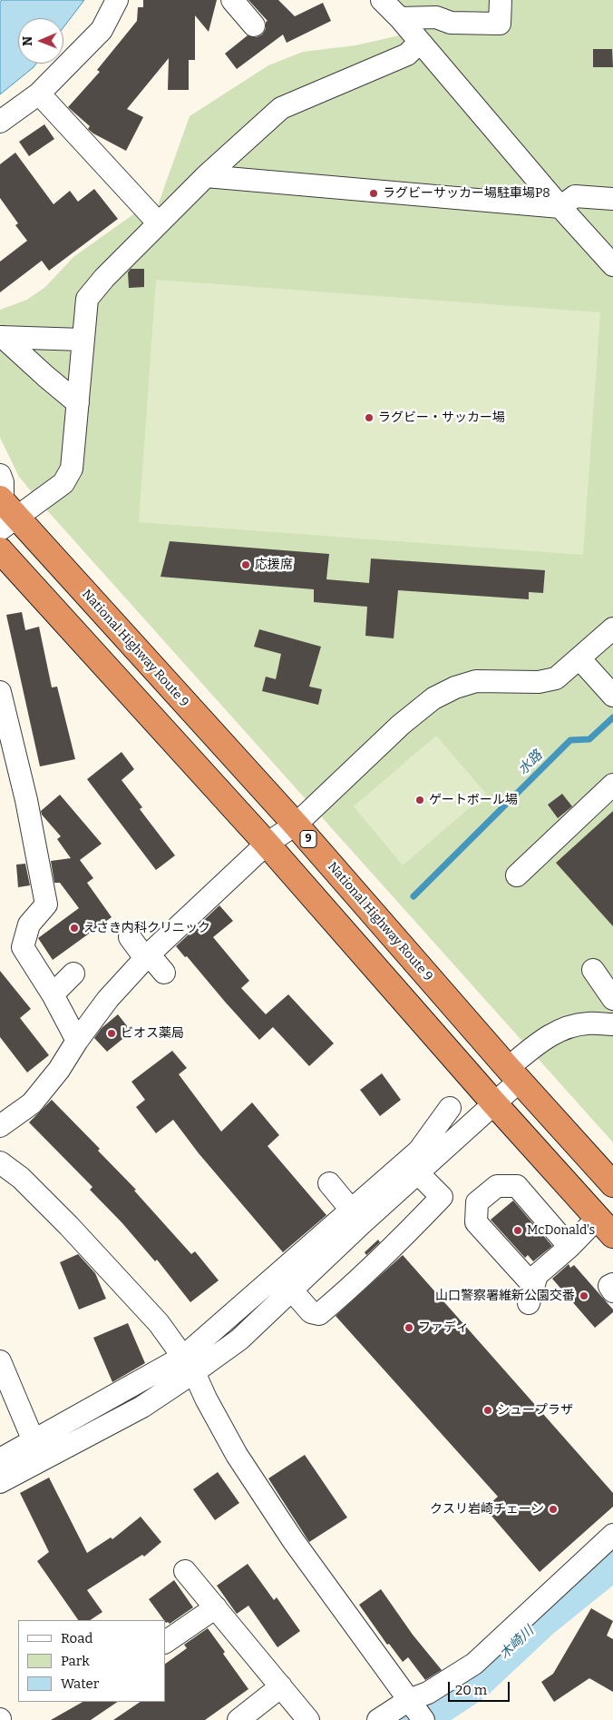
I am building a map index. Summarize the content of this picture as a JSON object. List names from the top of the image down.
{
  "streets": {
    "highway": ["National Highway Route 9", "9"]
  },
  "water": ["水路", "木崎川"],
  "places": [
    "ラグビーサッカー場駐車場P8",
    "ラグビー・サッカー場",
    "応援席",
    "ゲートボール場",
    "えさき内科クリニック",
    "ビオス薬局",
    "McDonald's",
    "山口警察署維新公園交番",
    "ファディ",
    "シュープラザ",
    "クスリ岩崎チェーン"
  ],
  "legend": ["Road", "Park", "Water"],
  "scale_bar": "20 m",
  "north": "left"
}
